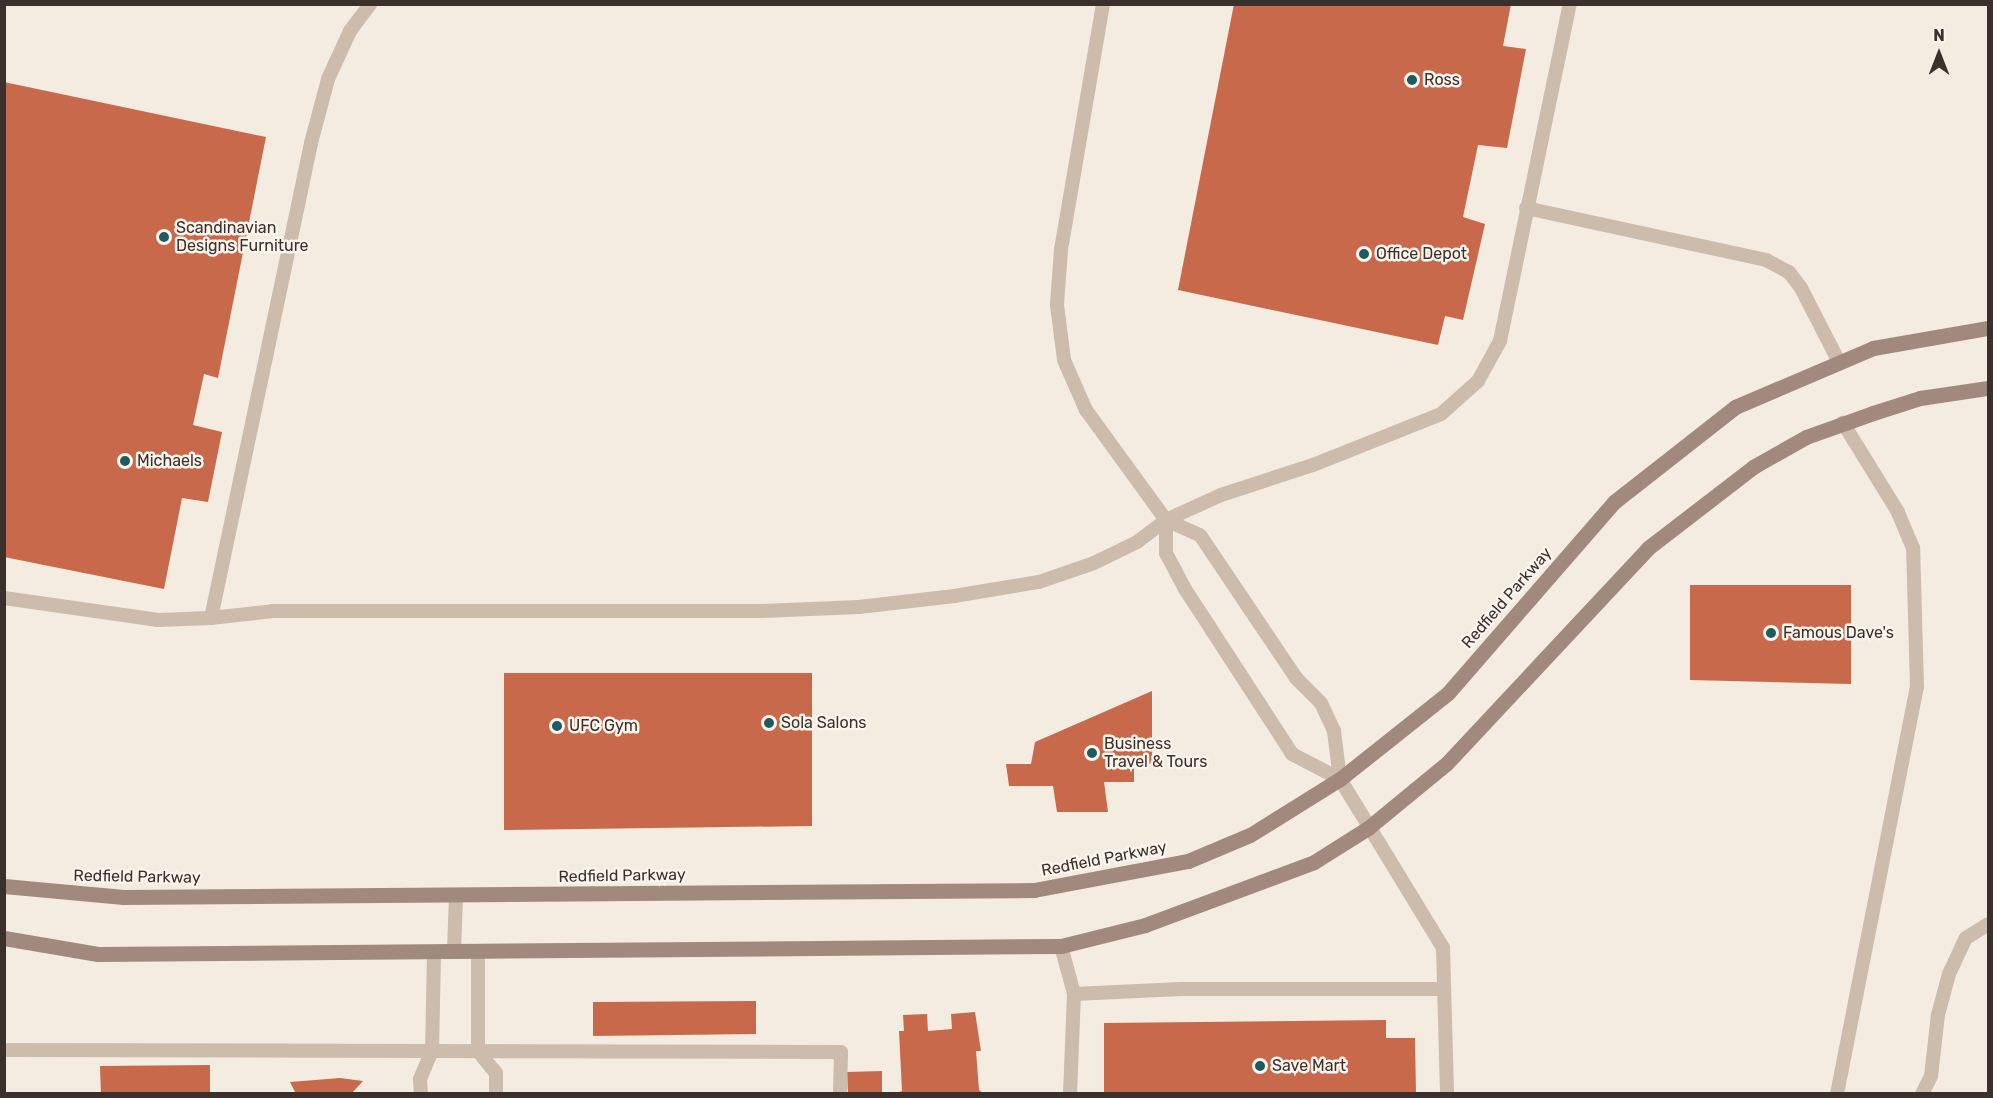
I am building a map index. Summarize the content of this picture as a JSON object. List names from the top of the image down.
{
  "streets": {
    "street": ["Redfield Parkway"]
  },
  "places": [
    "Ross",
    "Scandinavian Designs Furniture",
    "Office Depot",
    "Michaels",
    "Famous Dave's",
    "Sola Salons",
    "UFC Gym",
    "Business Travel & Tours",
    "Save Mart"
  ],
  "north": "top"
}
